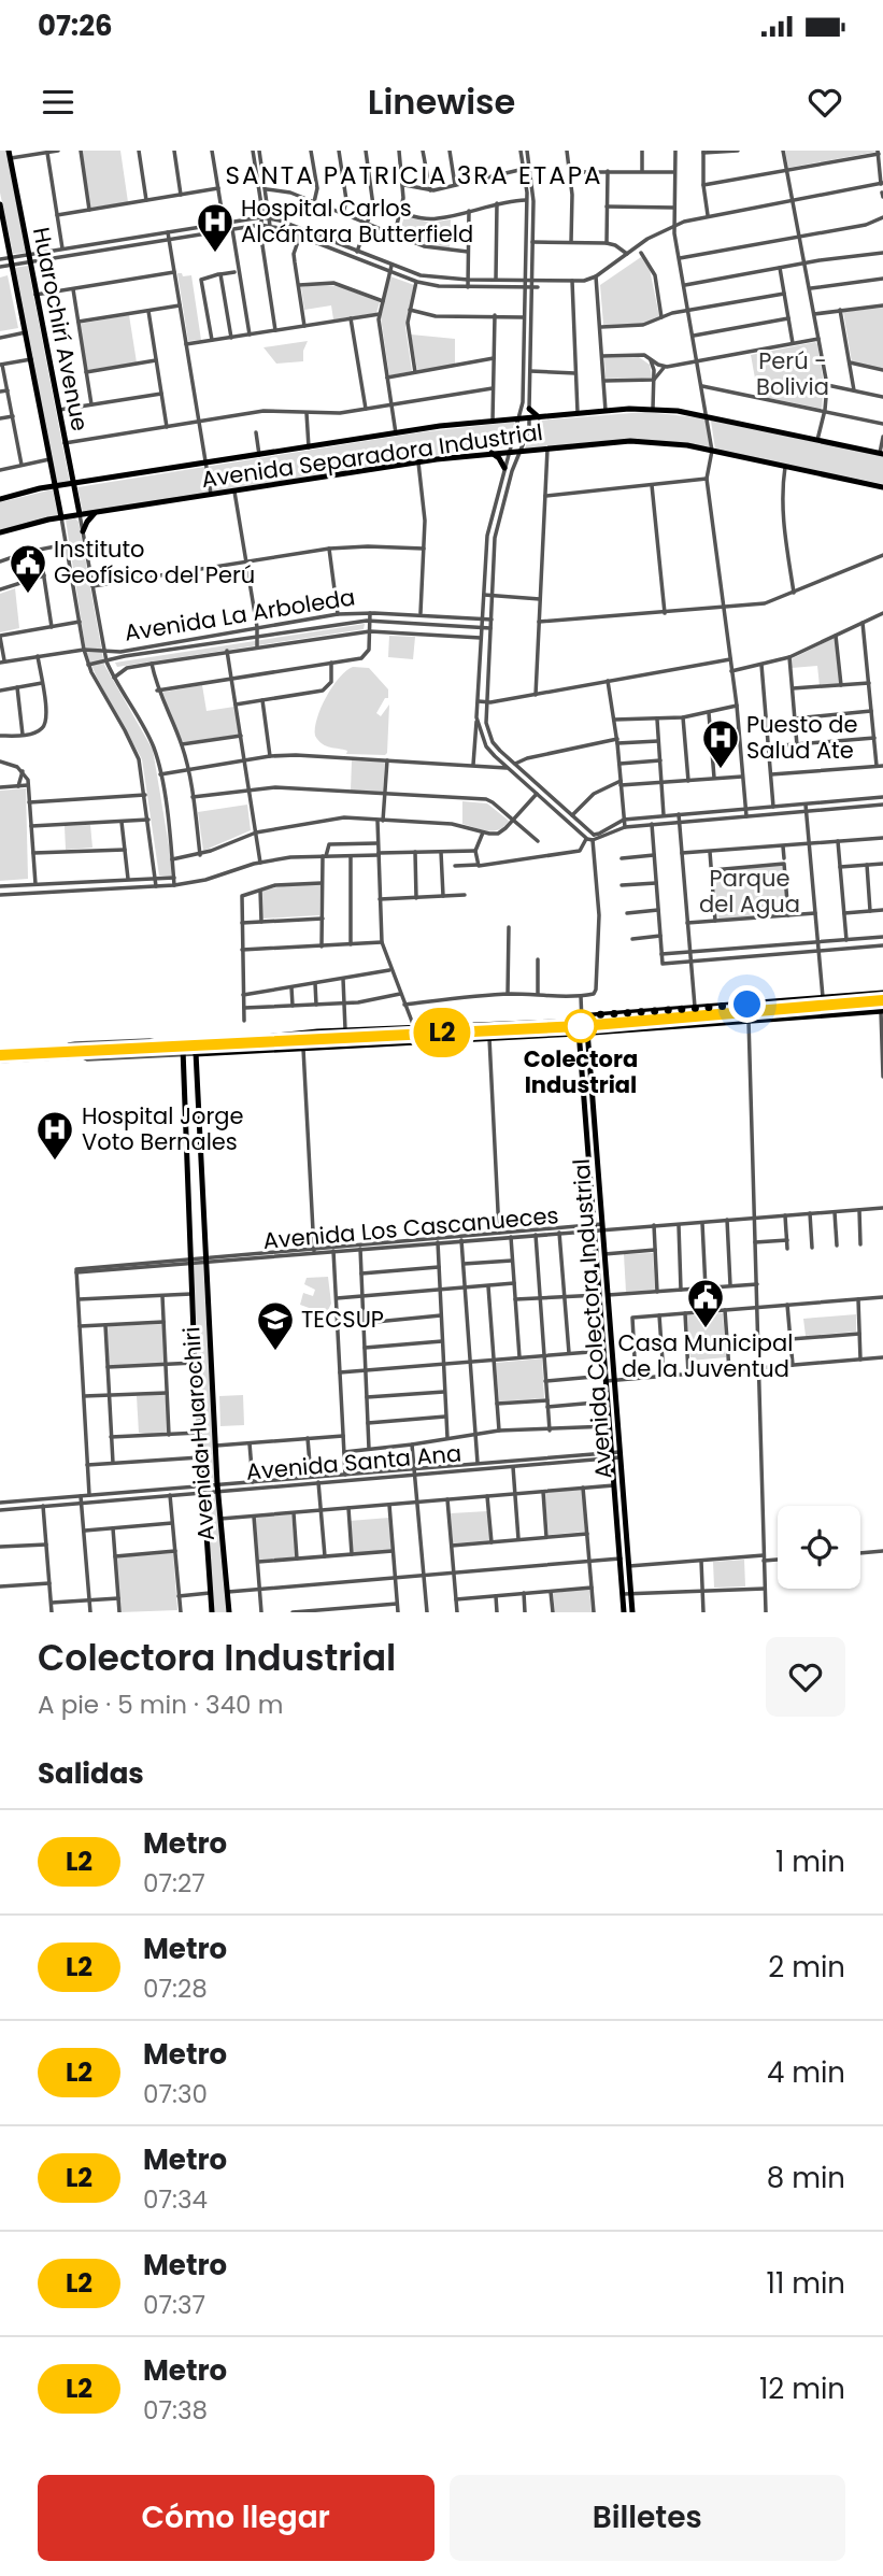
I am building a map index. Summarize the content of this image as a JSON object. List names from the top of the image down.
{
  "streets": {
    "main road": [
      "Huarochirí Avenue",
      "Avenida Separadora Industrial",
      "Avenida Colectora Industrial",
      "Avenida Huarochiri"
    ],
    "street": ["Avenida La Arboleda", "Avenida Los Cascanueces", "Avenida Santa Ana"]
  },
  "crossings": [
    ["Huarochirí Avenue", "Avenida Separadora Industrial"],
    ["Avenida Los Cascanueces", "Avenida Colectora Industrial"],
    ["Avenida Los Cascanueces", "Avenida Huarochiri"],
    ["Avenida Colectora Industrial", "Avenida Santa Ana"],
    ["Avenida Huarochiri", "Avenida Santa Ana"]
  ],
  "districts": ["SANTA PATRICIA 3RA ETAPA"],
  "parks": ["Perú - Bolivia", "Parque del Agua"],
  "places": {
    "hospital": ["Hospital Carlos Alcántara Butterfield", "Puesto de Salud Ate", "Hospital Jorge Voto Bernales"],
    "public building": ["Instituto Geofísico del Perú", "Casa Municipal de la Juventud"],
    "other": ["Colectora Industrial"],
    "school or university": ["TECSUP"]
  },
  "lines": ["metro line L2"],
  "page": {
    "status": "07:26",
    "header": "Linewise",
    "on_map": "L2",
    "heading": [
      ["Colectora Industrial", "A pie · 5 min · 340 m"],
      "Salidas"
    ],
    "list": [
      {
        "mark": "L2",
        "name": "Metro",
        "note": "07:27",
        "value": "1 min"
      },
      {
        "mark": "L2",
        "name": "Metro",
        "note": "07:28",
        "value": "2 min"
      },
      {
        "mark": "L2",
        "name": "Metro",
        "note": "07:30",
        "value": "4 min"
      },
      {
        "mark": "L2",
        "name": "Metro",
        "note": "07:34",
        "value": "8 min"
      },
      {
        "mark": "L2",
        "name": "Metro",
        "note": "07:37",
        "value": "11 min"
      },
      {
        "mark": "L2",
        "name": "Metro",
        "note": "07:38",
        "value": "12 min"
      }
    ],
    "buttons": ["Cómo llegar", "Billetes"]
  }
}
